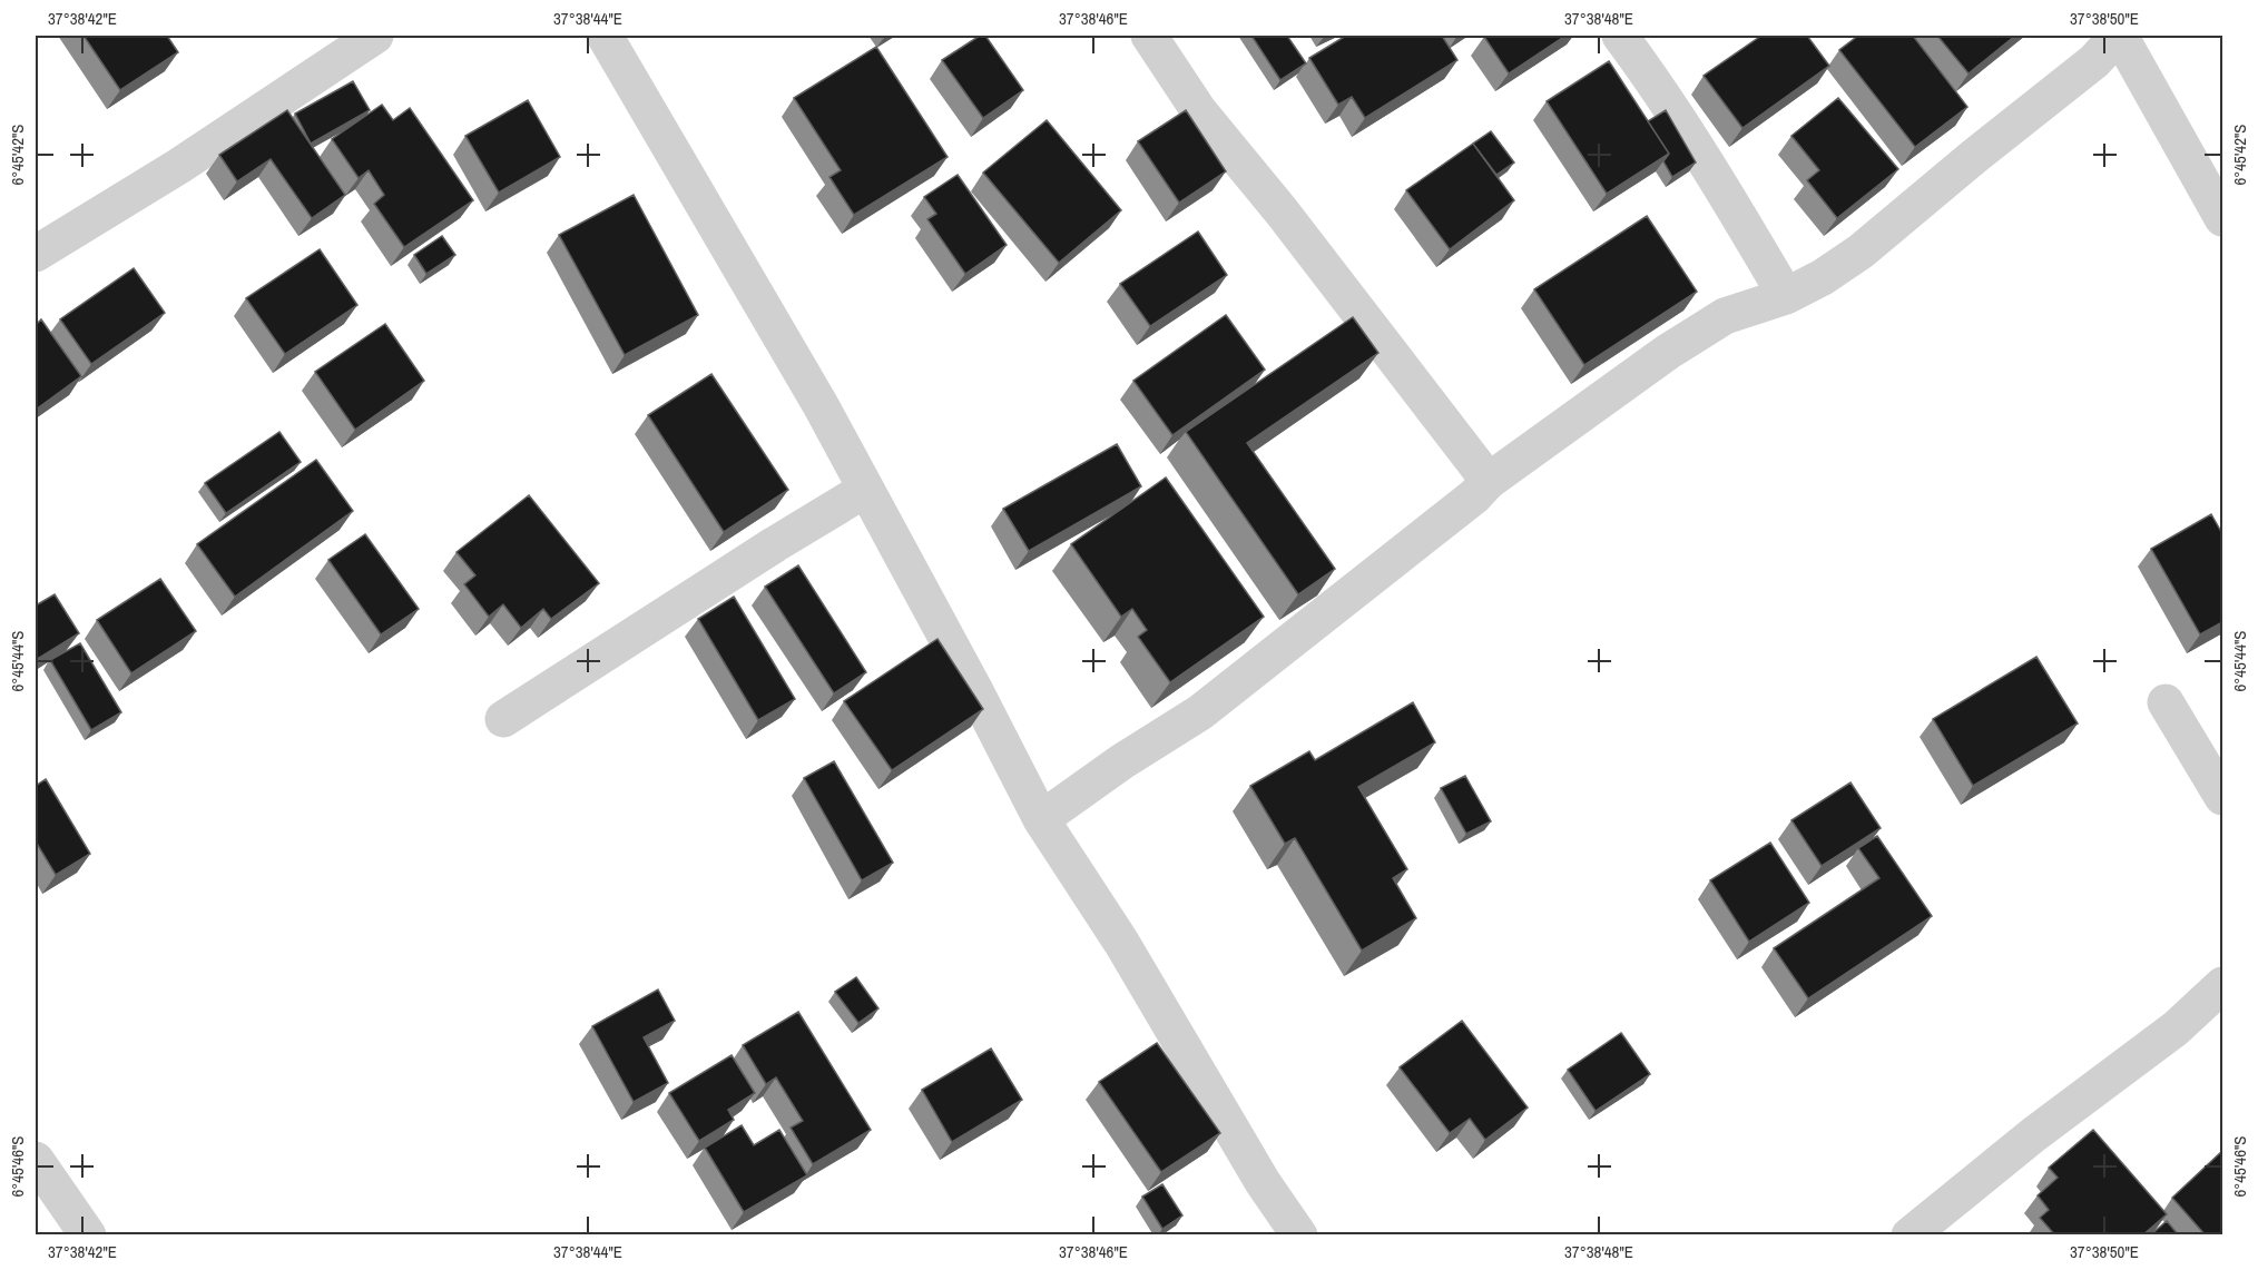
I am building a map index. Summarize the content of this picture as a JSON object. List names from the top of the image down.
{
  "coordinates": [
    "37°38'42\"E",
    "37°38'44\"E",
    "37°38'46\"E",
    "37°38'48\"E",
    "37°38'50\"E",
    "6°45'42\"S",
    "6°45'44\"S",
    "6°45'46\"S"
  ]
}
